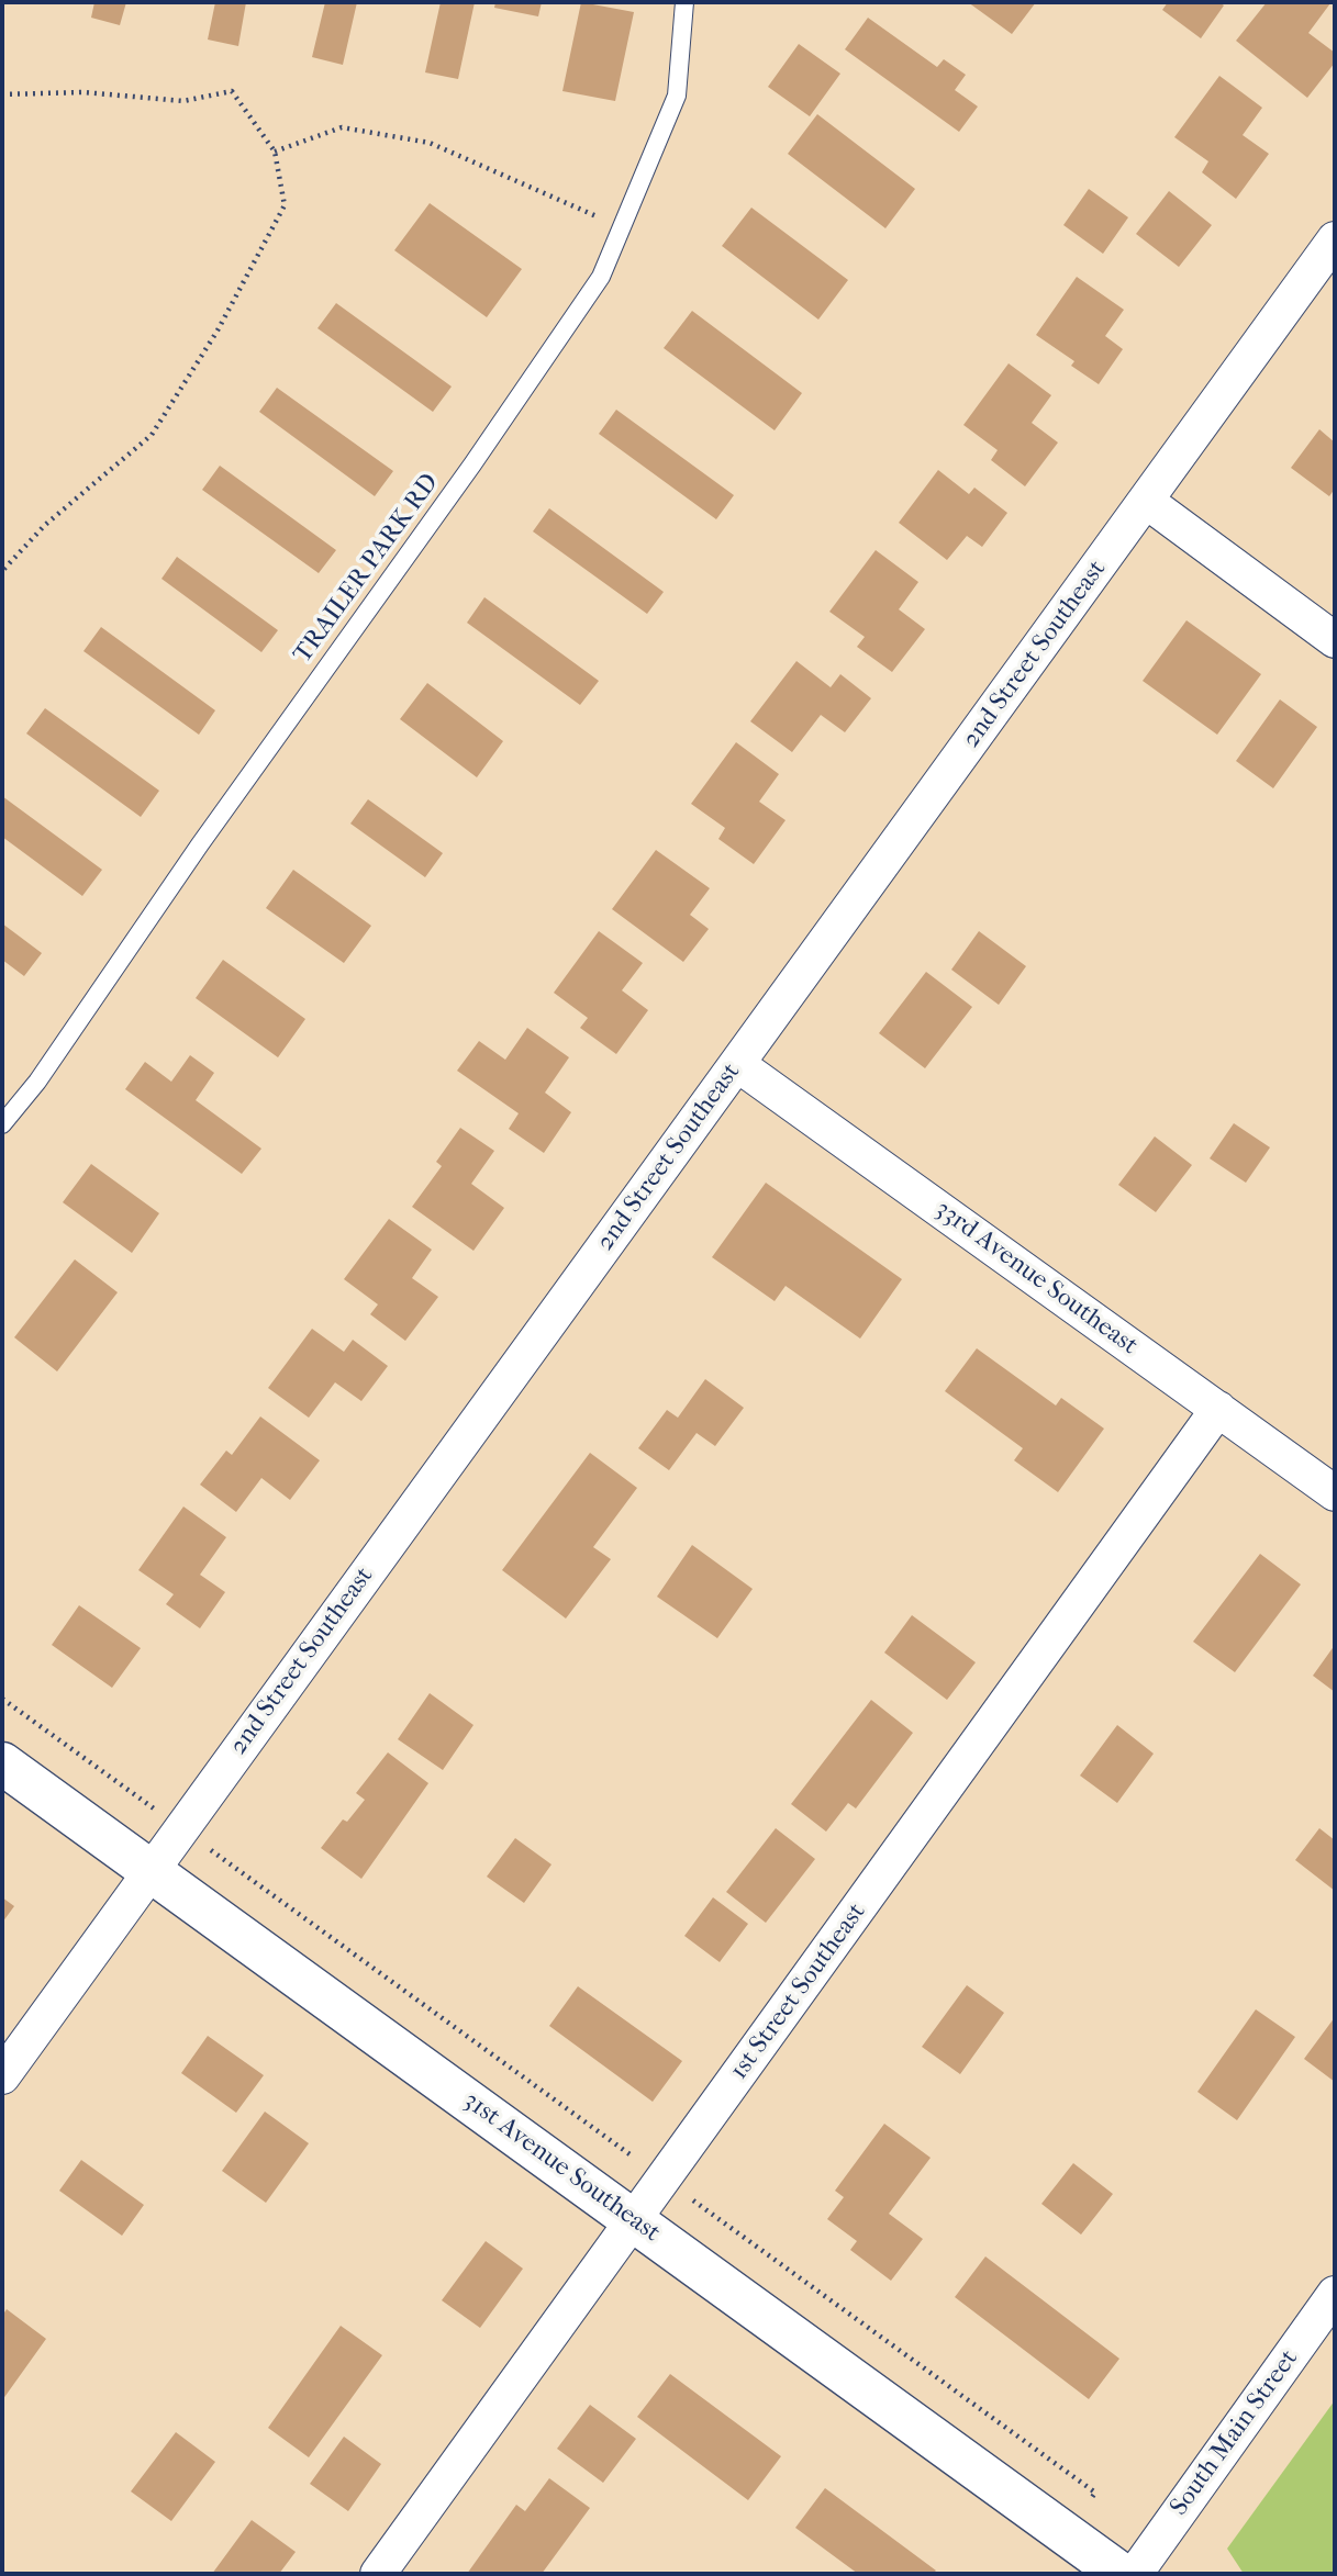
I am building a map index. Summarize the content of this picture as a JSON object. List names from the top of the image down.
{
  "streets": {
    "street": [
      "2nd Street Southeast",
      "33rd Avenue Southeast",
      "1st Street Southeast",
      "31st Avenue Southeast",
      "South Main Street"
    ],
    "lane": ["TRAILER PARK RD"]
  },
  "crossings": [
    ["2nd Street Southeast", "33rd Avenue Southeast"],
    ["2nd Street Southeast", "31st Avenue Southeast"],
    ["33rd Avenue Southeast", "1st Street Southeast"],
    ["1st Street Southeast", "31st Avenue Southeast"]
  ]
}
